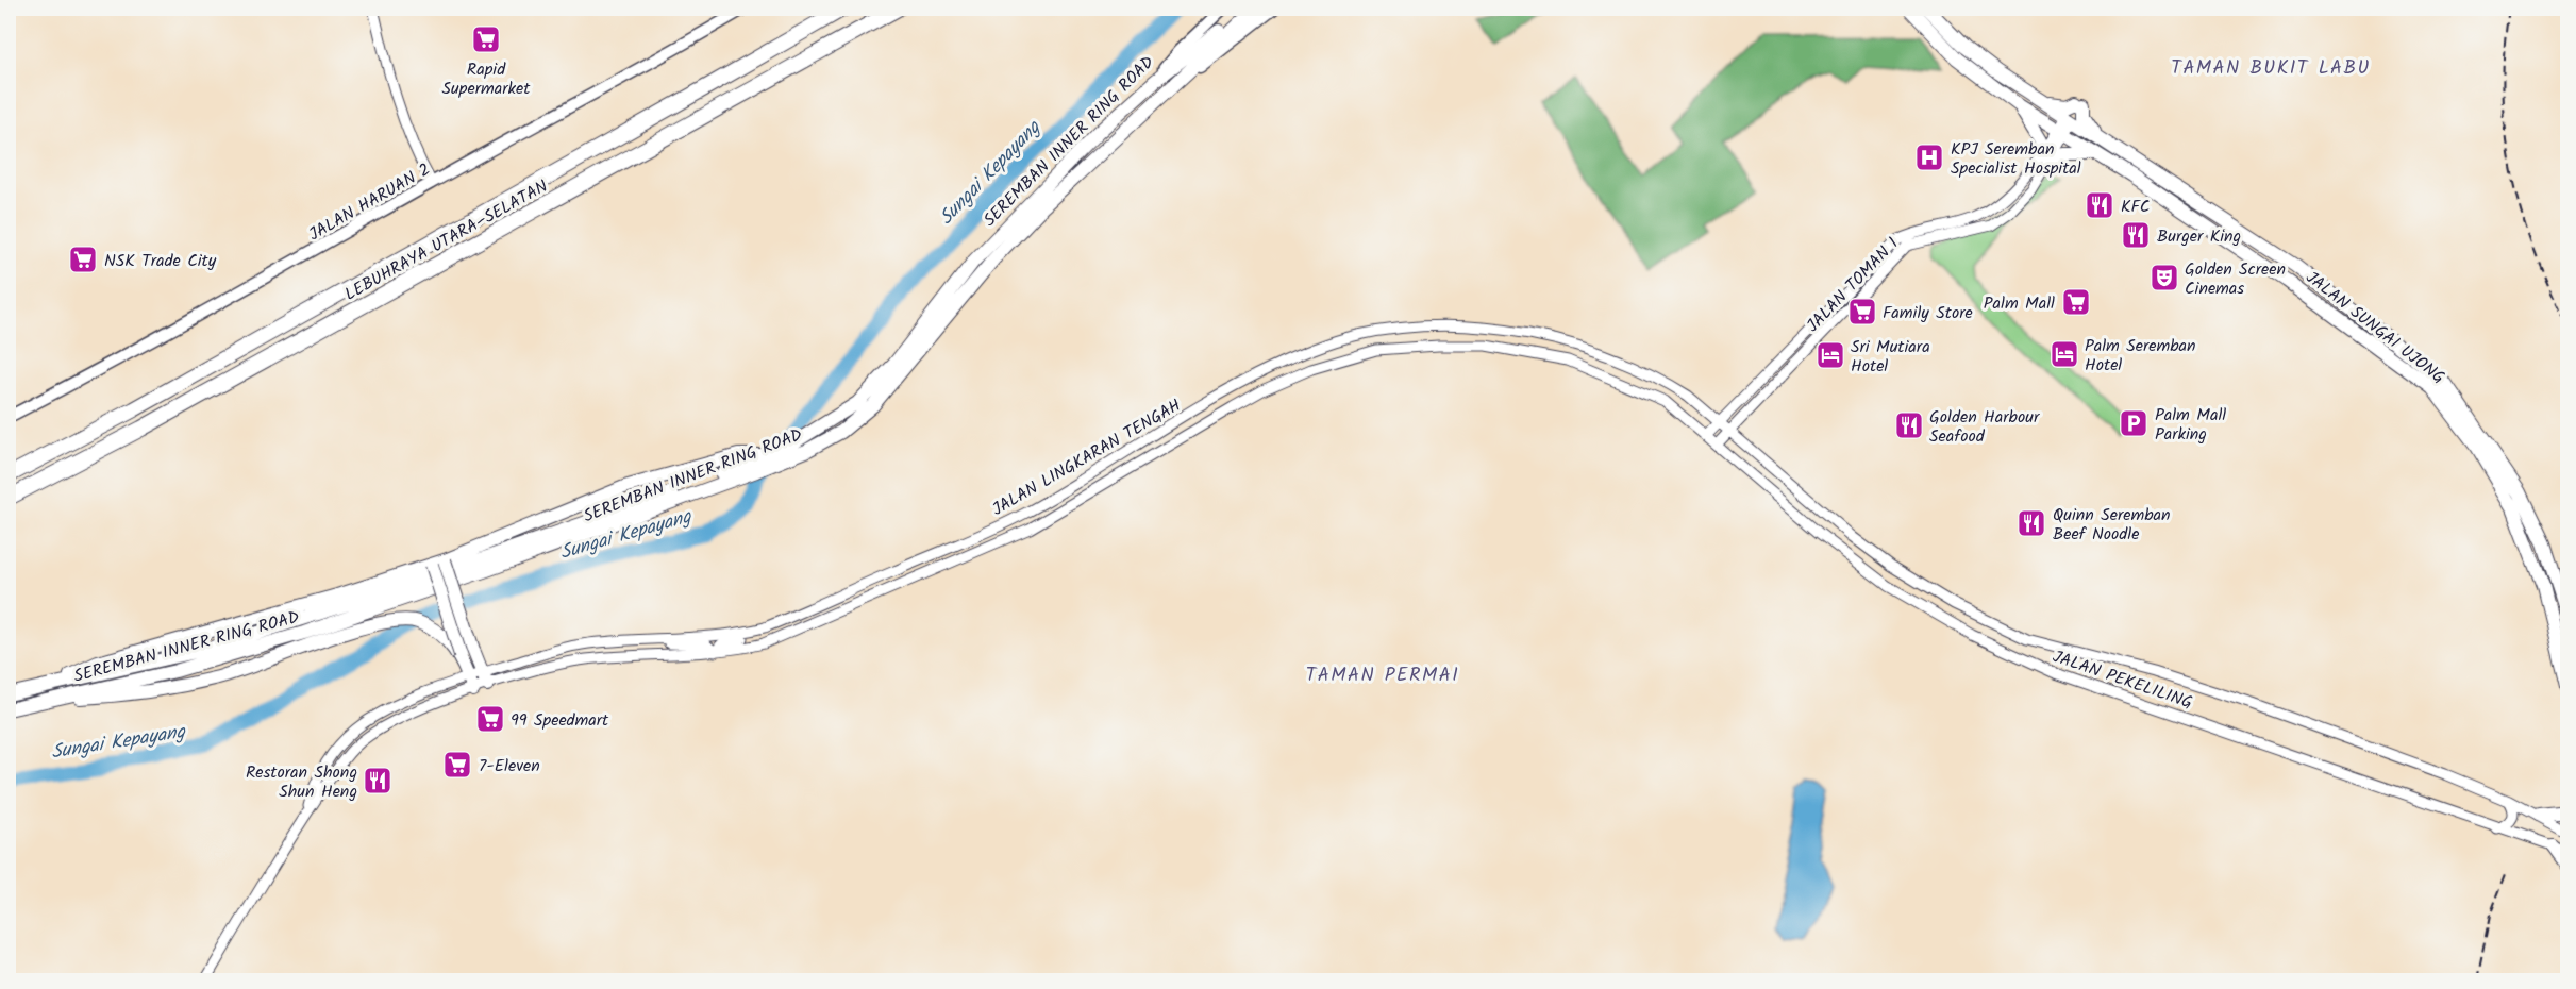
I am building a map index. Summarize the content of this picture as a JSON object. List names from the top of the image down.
{
  "streets": {
    "highway": ["LEBUHRAYA UTARA–SELATAN"],
    "main road": ["SEREMBAN INNER RING ROAD", "JALAN HARUAN 2", "JALAN SUNGAI UJONG"],
    "street": ["JALAN TOMAN 1", "JALAN LINGKARAN TENGAH", "JALAN PEKELILING"]
  },
  "crossings": [
    ["JALAN TOMAN 1", "JALAN SUNGAI UJONG"],
    ["JALAN TOMAN 1", "JALAN LINGKARAN TENGAH"],
    ["JALAN TOMAN 1", "JALAN PEKELILING"],
    ["JALAN LINGKARAN TENGAH", "JALAN PEKELILING"]
  ],
  "districts": ["TAMAN BUKIT LABU", "TAMAN PERMAI"],
  "water": ["Sungai Kepayang"],
  "places": {
    "supermarket": [
      "Rapid Supermarket",
      "NSK Trade City",
      "Palm Mall",
      "Family Store",
      "99 Speedmart",
      "7-Eleven"
    ],
    "hospital": ["KPJ Seremban Specialist Hospital"],
    "restaurant": [
      "KFC",
      "Burger King",
      "Golden Harbour Seafood",
      "Quinn Seremban Beef Noodle",
      "Restoran Shong Shun Heng"
    ],
    "theatre": ["Golden Screen Cinemas"],
    "hotel": ["Palm Seremban Hotel", "Sri Mutiara Hotel"],
    "parking": ["Palm Mall Parking"]
  }
}
